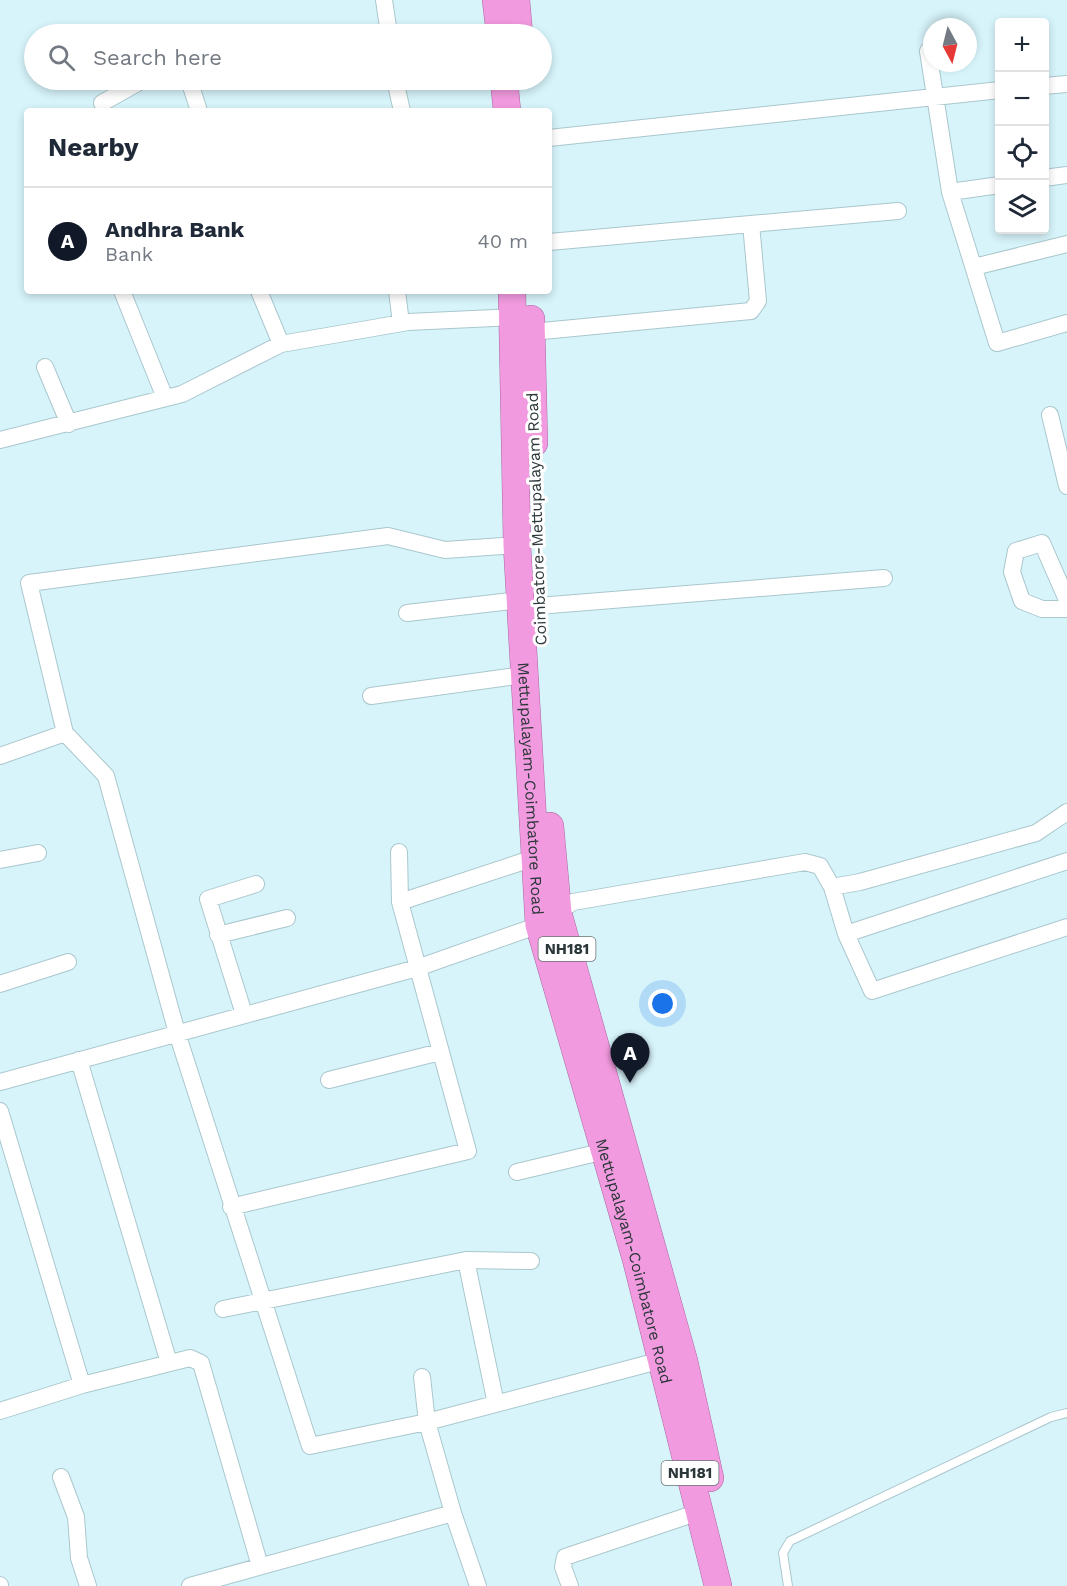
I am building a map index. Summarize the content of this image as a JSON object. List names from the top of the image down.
{
  "streets": {
    "highway": ["Coimbatore-Mettupalayam Road", "Mettupalayam-Coimbatore Road", "NH181"]
  },
  "crossings": [
    ["Coimbatore-Mettupalayam Road", "Mettupalayam-Coimbatore Road"]
  ],
  "north": "bottom",
  "page": {
    "map_buttons": ["+", "−"],
    "search": "Search here",
    "heading": "Nearby",
    "list": [
      {
        "mark": "A",
        "name": "Andhra Bank",
        "note": "Bank",
        "value": "40 m"
      }
    ],
    "pins": "A"
  }
}
